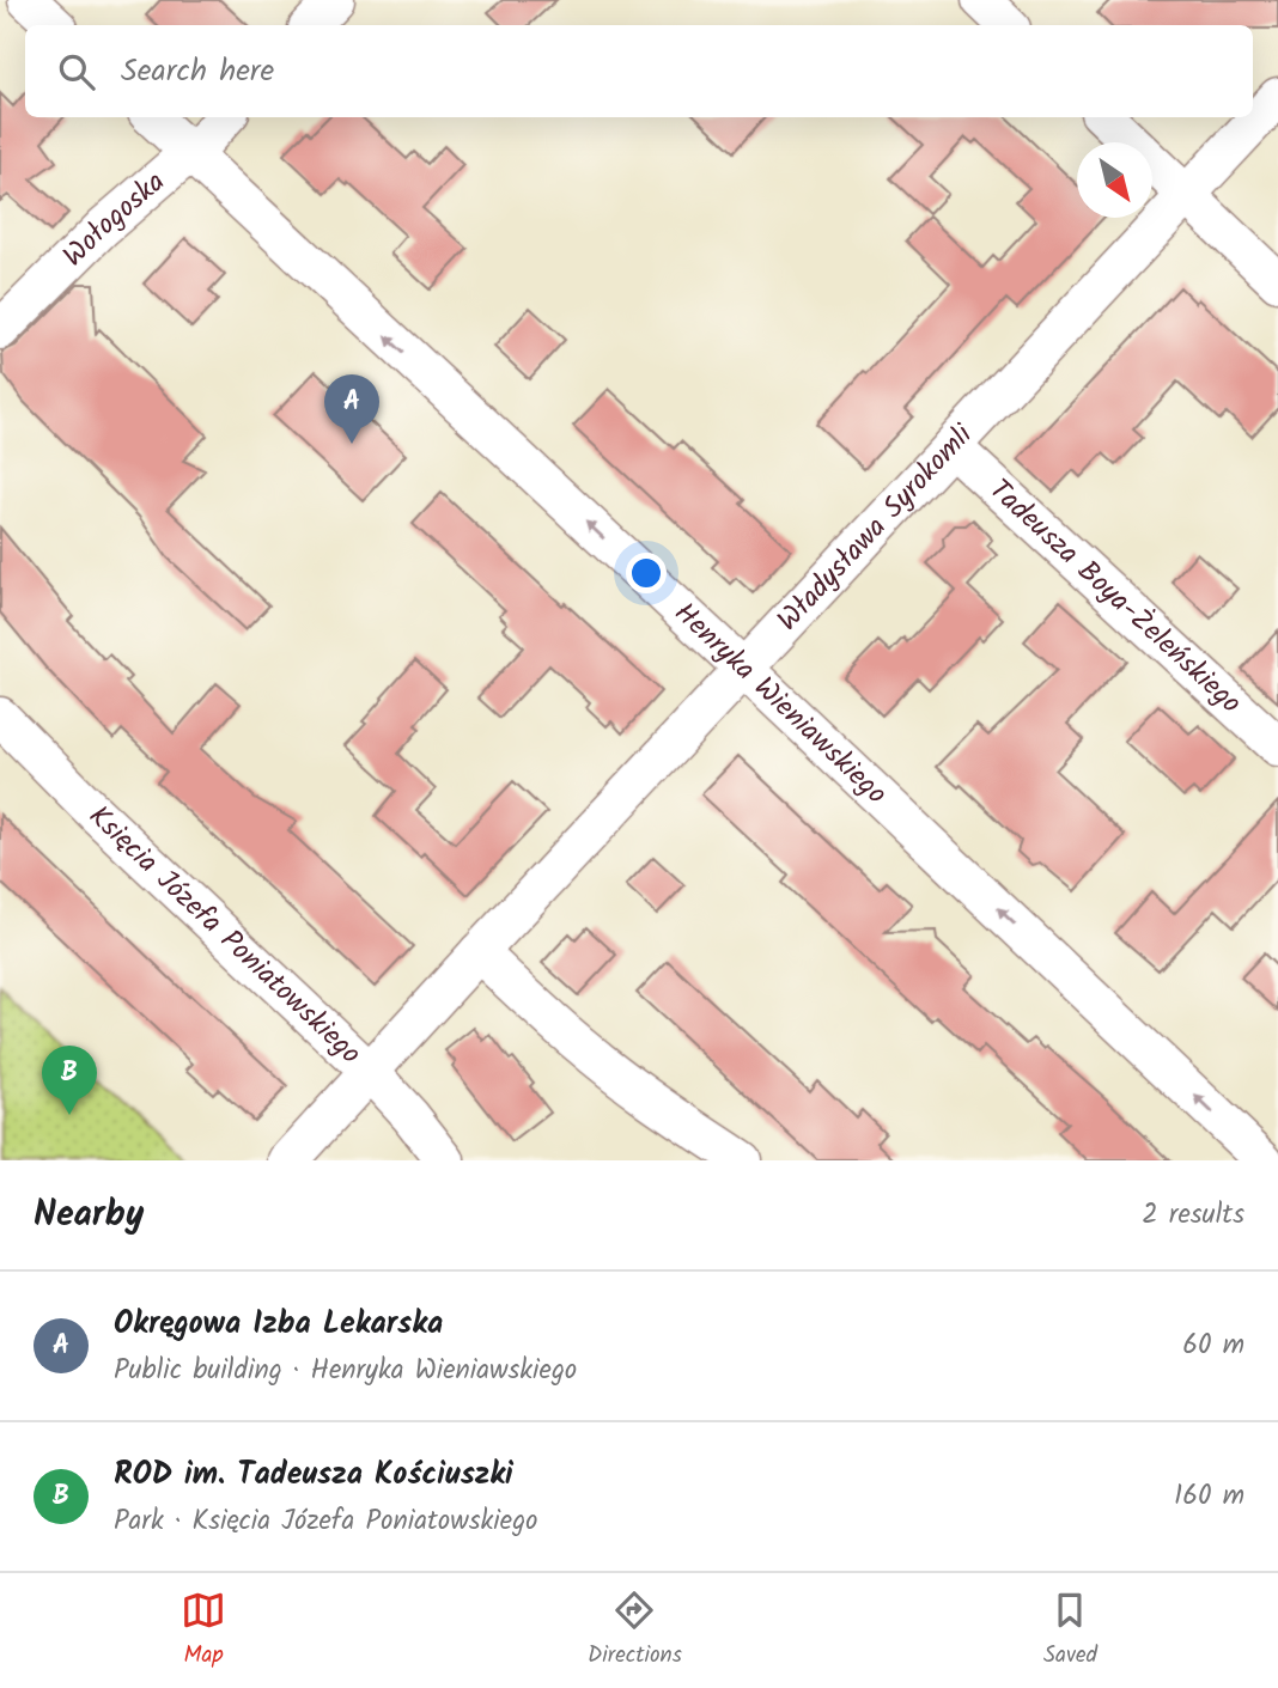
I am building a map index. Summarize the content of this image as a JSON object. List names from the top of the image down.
{
  "streets": {
    "street": [
      "Wołogoska",
      "Władysława Syrokomli",
      "Tadeusza Boya-Żeleńskiego",
      "Henryka Wieniawskiego",
      "Księcia Józefa Poniatowskiego"
    ]
  },
  "crossings": [
    ["Wołogoska", "Henryka Wieniawskiego"],
    ["Władysława Syrokomli", "Tadeusza Boya-Żeleńskiego"],
    ["Władysława Syrokomli", "Henryka Wieniawskiego"],
    ["Władysława Syrokomli", "Księcia Józefa Poniatowskiego"]
  ],
  "one_way": ["Henryka Wieniawskiego"],
  "north": "bottom right",
  "page": {
    "search": "Search here",
    "pins": ["A", "B"],
    "heading": ["Nearby", "2 results"],
    "list": [
      {
        "mark": "A",
        "name": "Okręgowa Izba Lekarska",
        "note": "Public building · Henryka Wieniawskiego",
        "value": "60 m"
      },
      {
        "mark": "B",
        "name": "ROD im. Tadeusza Kościuszki",
        "note": "Park · Księcia Józefa Poniatowskiego",
        "value": "160 m"
      }
    ],
    "nav": ["Map", "Directions", "Saved"]
  }
}
